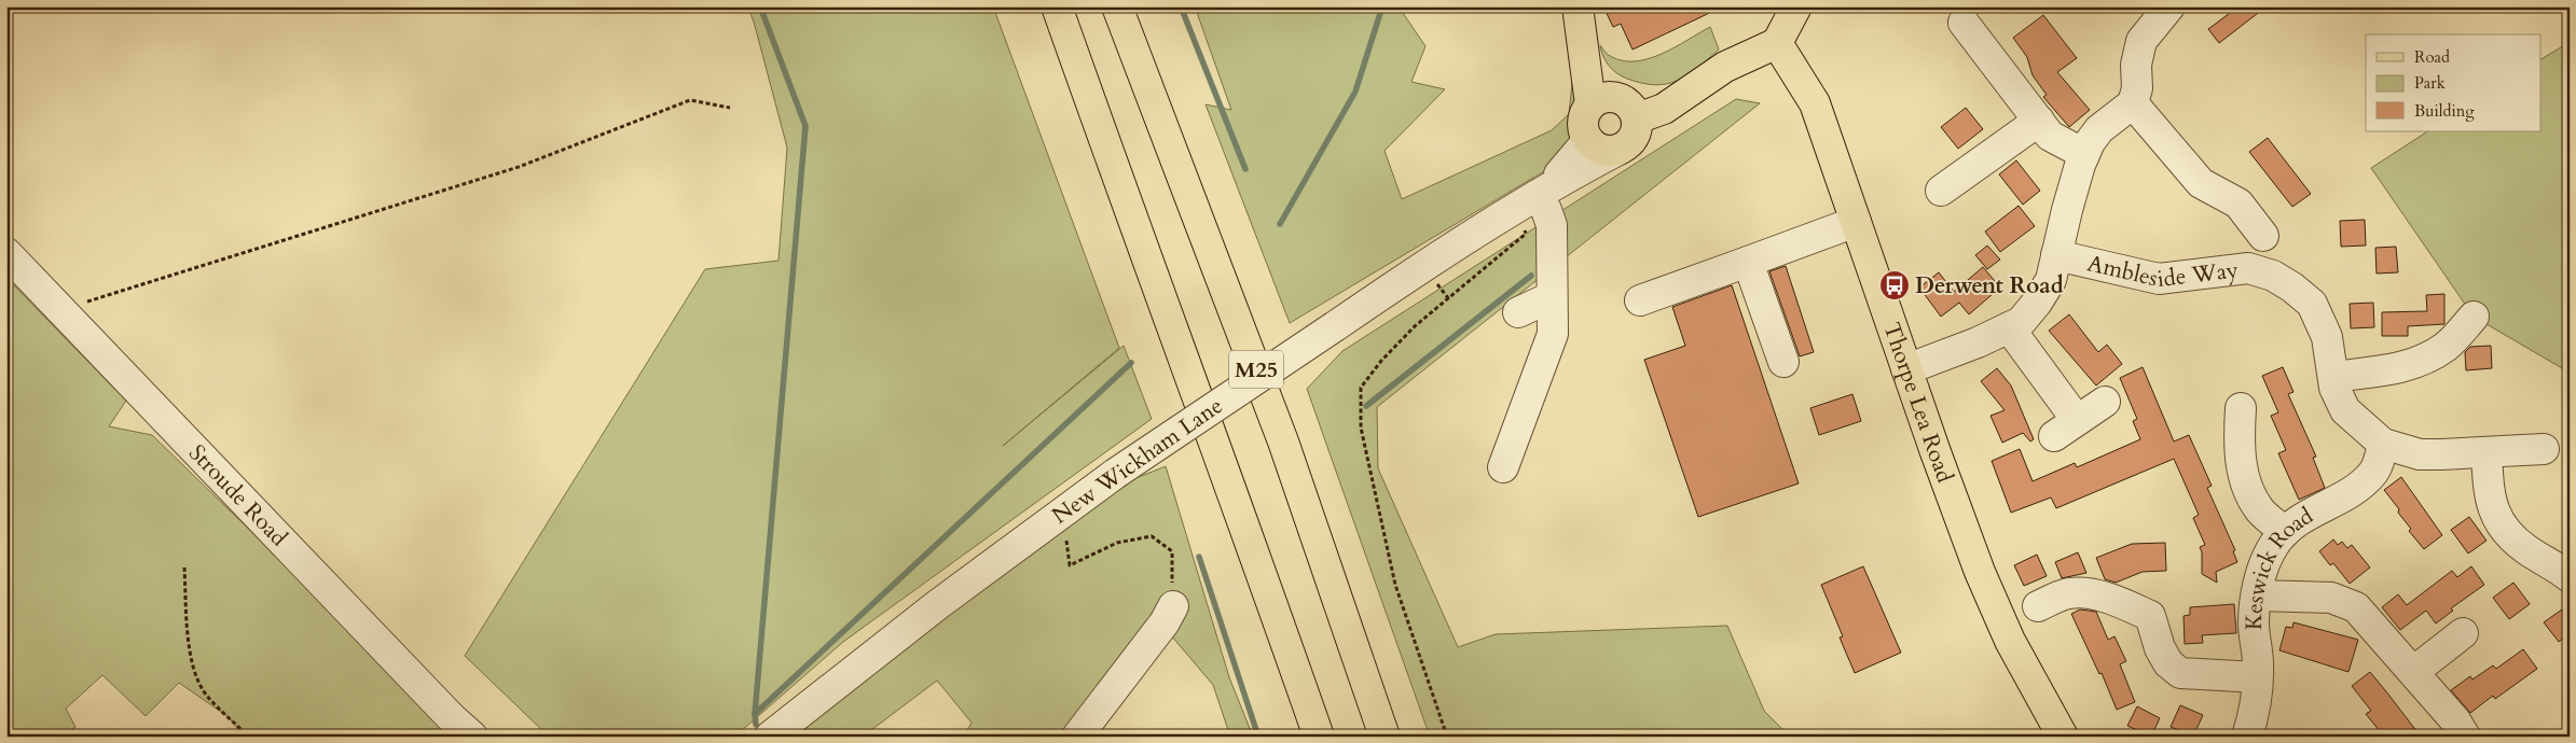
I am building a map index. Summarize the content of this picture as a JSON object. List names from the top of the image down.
{
  "streets": {
    "main road": ["M25", "Thorpe Lea Road"],
    "street": [
      "Ambleside Way",
      "New Wickham Lane",
      "Stroude Road",
      "Keswick Road"
    ]
  },
  "crossings": [
    ["Ambleside Way", "Keswick Road"]
  ],
  "places": {
    "bus stop": ["Derwent Road"]
  },
  "legend": ["Road", "Park", "Building"]
}
